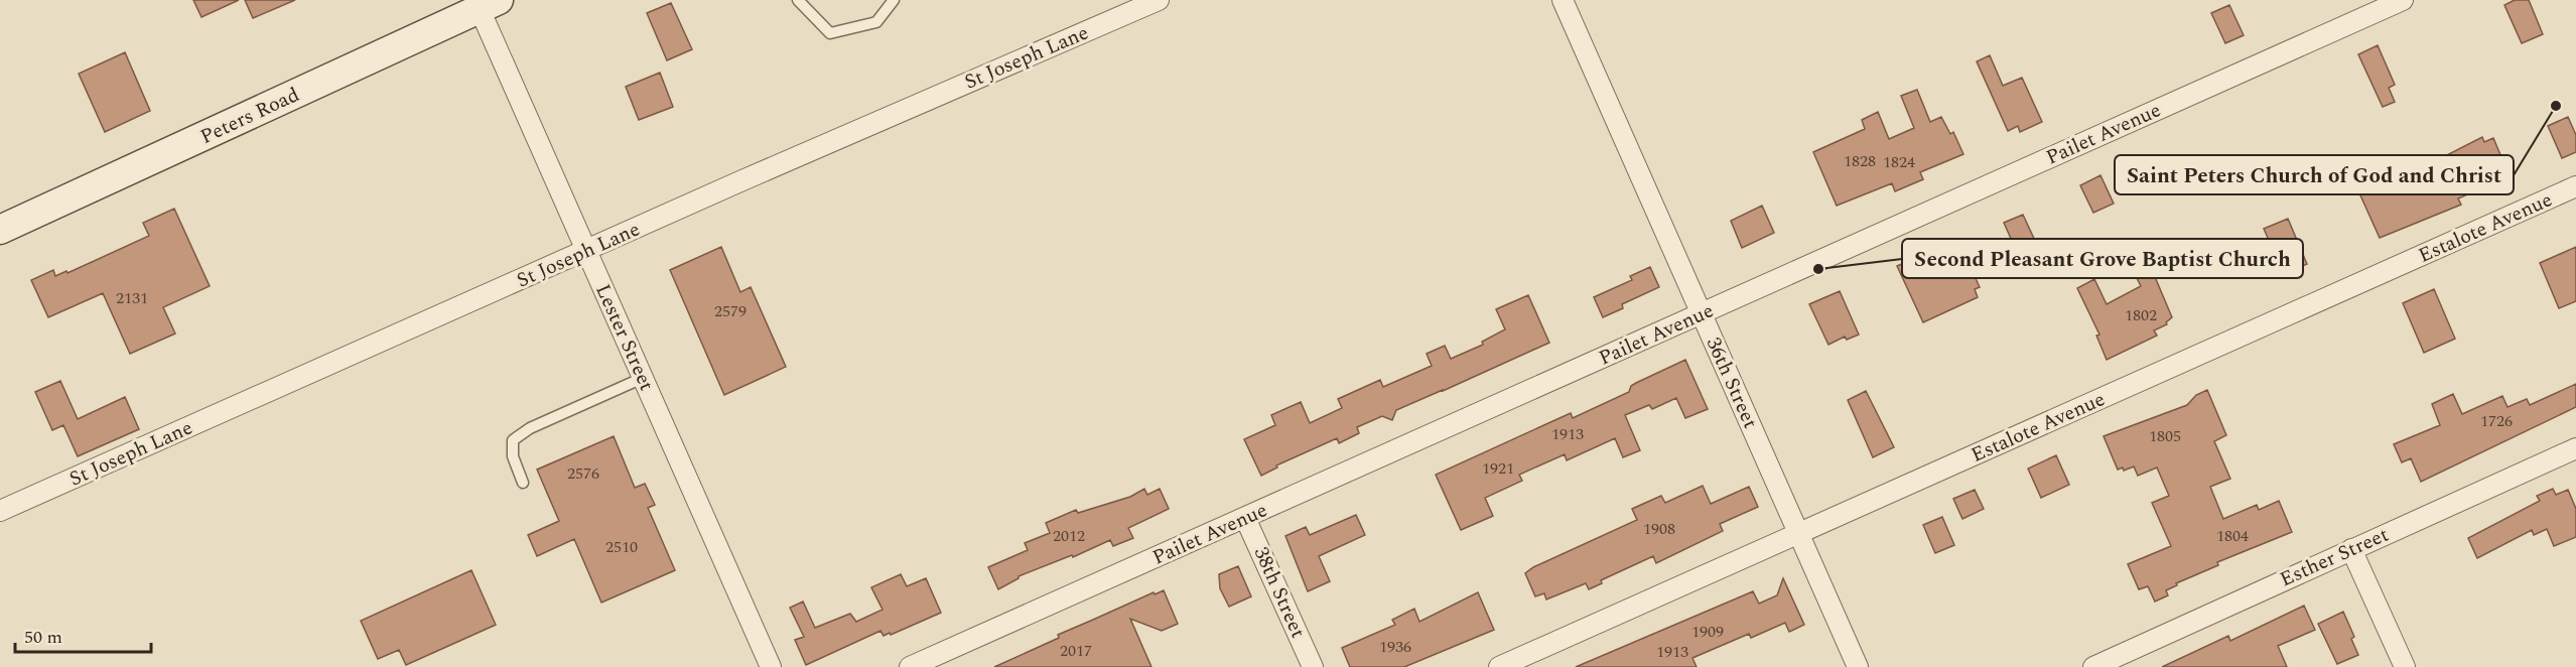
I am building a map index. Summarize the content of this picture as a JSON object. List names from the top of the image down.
{
  "streets": {
    "main road": ["Peters Road"],
    "street": [
      "St Joseph Lane",
      "Pailet Avenue",
      "Estalote Avenue",
      "Lester Street",
      "36th Street",
      "Esther Street",
      "38th Street"
    ]
  },
  "crossings": [
    ["St Joseph Lane", "Lester Street"],
    ["Peters Road", "Lester Street"],
    ["Pailet Avenue", "36th Street"],
    ["Pailet Avenue", "38th Street"],
    ["Estalote Avenue", "36th Street"]
  ],
  "places": ["Saint Peters Church of God and Christ", "Second Pleasant Grove Baptist Church"],
  "house_numbers": [
    "1828",
    "1824",
    "2131",
    "2579",
    "1802",
    "1726",
    "1913",
    "1805",
    "1921",
    "2576",
    "1908",
    "2012",
    "1804",
    "2510",
    "1909",
    "1936",
    "2017",
    "1913"
  ],
  "scale_bar": "50 m"
}
